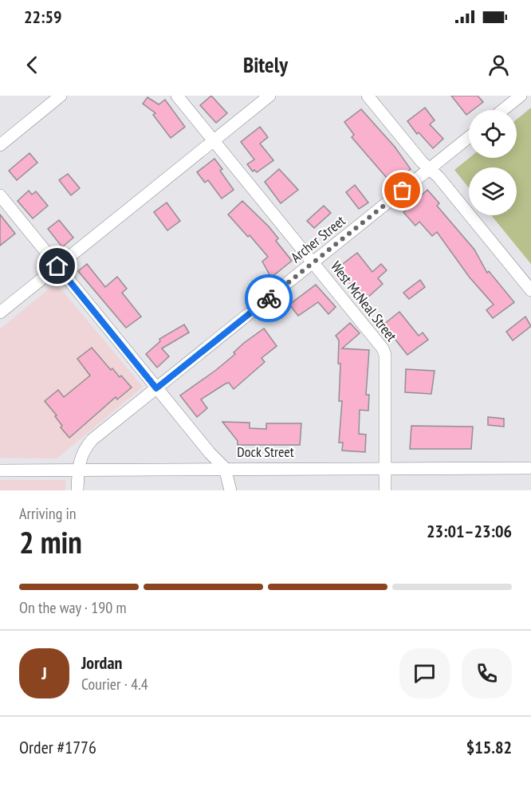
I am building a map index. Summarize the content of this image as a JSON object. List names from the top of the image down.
{
  "streets": {
    "street": ["Archer Street", "West McNeal Street", "Dock Street"]
  },
  "crossings": [
    ["Archer Street", "West McNeal Street"],
    ["Archer Street", "Dock Street"],
    ["West McNeal Street", "Dock Street"]
  ],
  "page": {
    "status": "22:59",
    "header": "Bitely",
    "heading": ["2 min", "Arriving in", "23:01–23:06"],
    "panel": [
      "Jordan",
      "Courier · 4.4",
      "Order #1776",
      "$15.82"
    ],
    "bar": "On the way · 190 m",
    "round": "J"
  }
}
